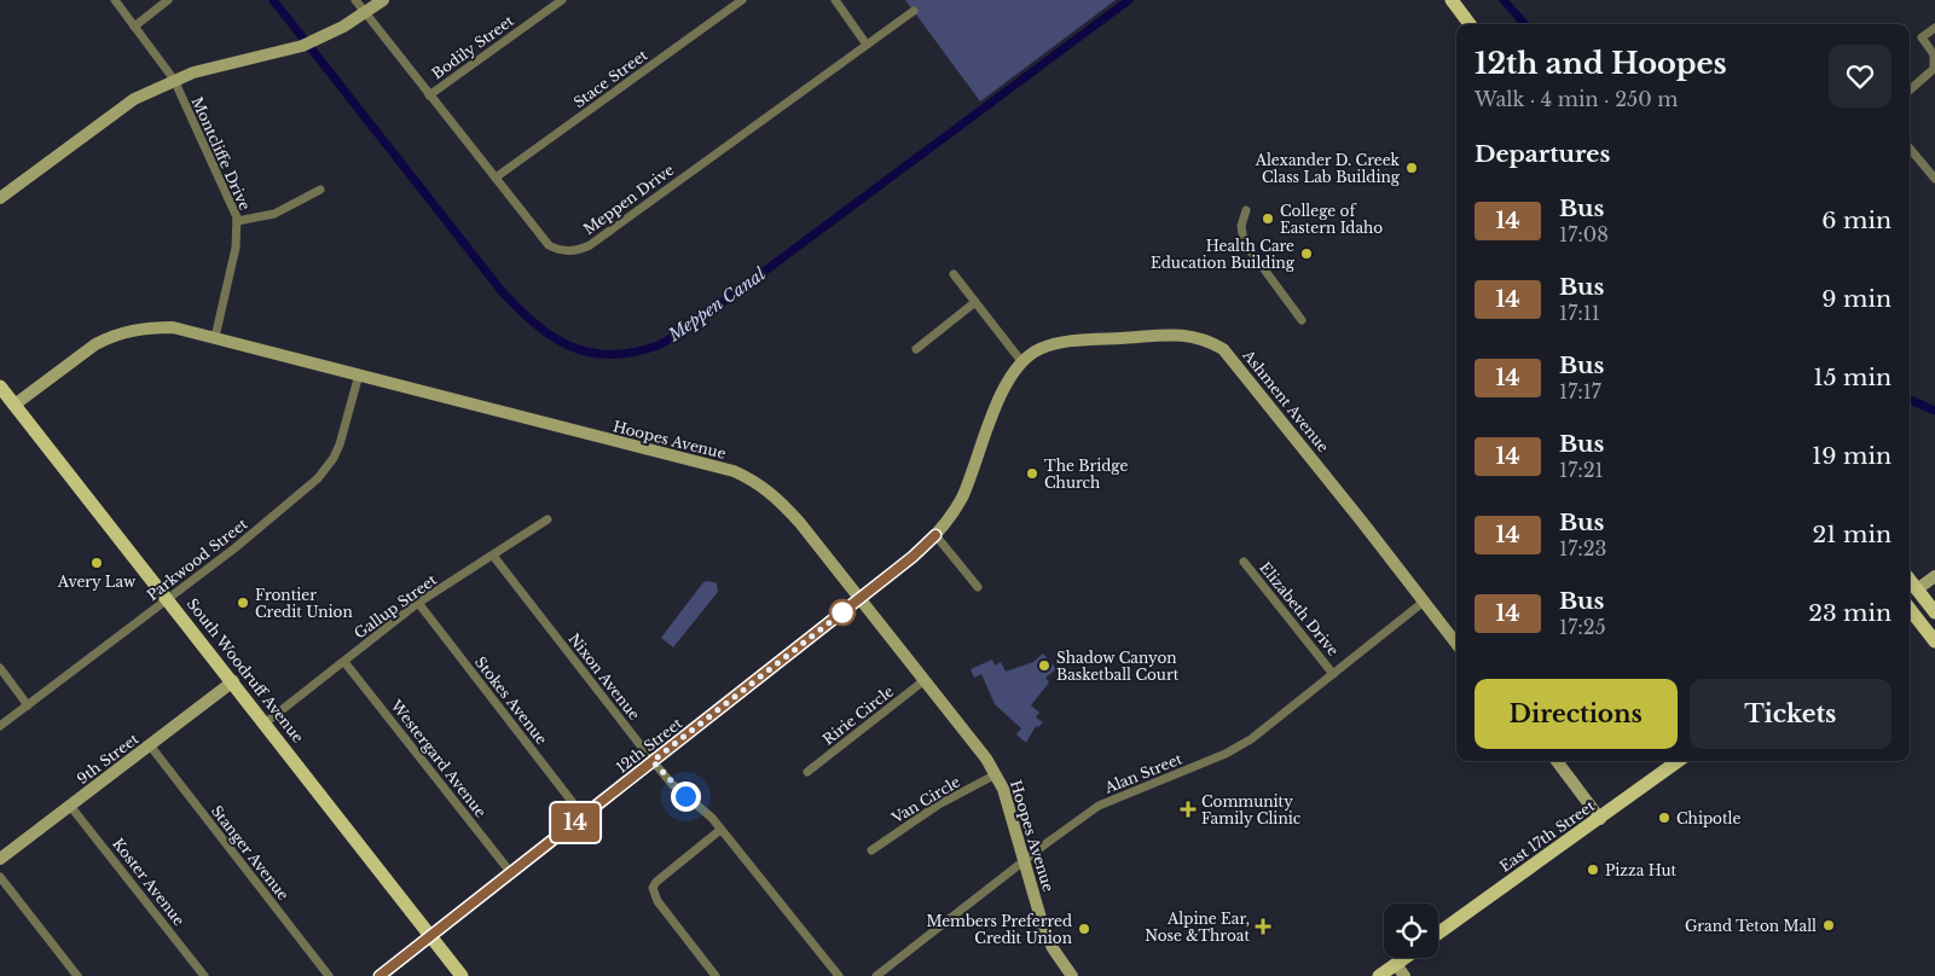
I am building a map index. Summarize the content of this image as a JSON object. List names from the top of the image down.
{
  "streets": {
    "main road": ["South Woodruff Avenue", "East 17th Street"],
    "street": [
      "Bodily Street",
      "Stace Street",
      "Montcliffe Drive",
      "Meppen Drive",
      "Ashment Avenue",
      "Hoopes Avenue",
      "Parkwood Street",
      "Gallup Street",
      "Elizabeth Drive",
      "Nixon Avenue",
      "Stokes Avenue",
      "Ririe Circle",
      "12th Street",
      "9th Street",
      "Westergard Avenue",
      "Alan Street",
      "Van Circle",
      "Stanger Avenue",
      "Koster Avenue"
    ]
  },
  "crossings": [
    ["Bodily Street", "Meppen Drive"],
    ["Stace Street", "Meppen Drive"],
    ["Montcliffe Drive", "Hoopes Avenue"],
    ["Ashment Avenue", "12th Street"],
    ["Ashment Avenue", "Alan Street"],
    ["Hoopes Avenue", "Parkwood Street"],
    ["Hoopes Avenue", "South Woodruff Avenue"],
    ["Hoopes Avenue", "Ririe Circle"],
    ["Hoopes Avenue", "12th Street"],
    ["Hoopes Avenue", "Alan Street"],
    ["Hoopes Avenue", "Van Circle"],
    ["Parkwood Street", "South Woodruff Avenue"],
    ["Gallup Street", "South Woodruff Avenue"],
    ["Gallup Street", "Nixon Avenue"],
    ["Gallup Street", "Stokes Avenue"],
    ["Gallup Street", "Westergard Avenue"],
    ["Elizabeth Drive", "Alan Street"],
    ["South Woodruff Avenue", "12th Street"],
    ["South Woodruff Avenue", "9th Street"],
    ["Nixon Avenue", "12th Street"],
    ["Stokes Avenue", "12th Street"],
    ["12th Street", "Westergard Avenue"],
    ["9th Street", "Stanger Avenue"],
    ["9th Street", "Koster Avenue"]
  ],
  "water": ["Meppen Canal"],
  "places": {
    "other": [
      "Alexander D. Creek Class Lab Building",
      "College of Eastern Idaho",
      "Health Care Education Building",
      "The Bridge Church",
      "Avery Law",
      "Frontier Credit Union",
      "Shadow Canyon Basketball Court",
      "Chipotle",
      "Pizza Hut",
      "Grand Teton Mall",
      "Members Preferred Credit Union"
    ],
    "health": ["Community Family Clinic", "Alpine Ear, Nose &Throat"]
  },
  "lines": ["bus line 14"],
  "page": {
    "on_map": "14",
    "heading": [
      ["12th and Hoopes", "Walk · 4 min · 250 m"],
      "Departures"
    ],
    "list": [
      {
        "mark": "14",
        "name": "Bus",
        "note": "17:08",
        "value": "6 min"
      },
      {
        "mark": "14",
        "name": "Bus",
        "note": "17:11",
        "value": "9 min"
      },
      {
        "mark": "14",
        "name": "Bus",
        "note": "17:17",
        "value": "15 min"
      },
      {
        "mark": "14",
        "name": "Bus",
        "note": "17:21",
        "value": "19 min"
      },
      {
        "mark": "14",
        "name": "Bus",
        "note": "17:23",
        "value": "21 min"
      },
      {
        "mark": "14",
        "name": "Bus",
        "note": "17:25",
        "value": "23 min"
      }
    ],
    "buttons": ["Directions", "Tickets"]
  }
}
